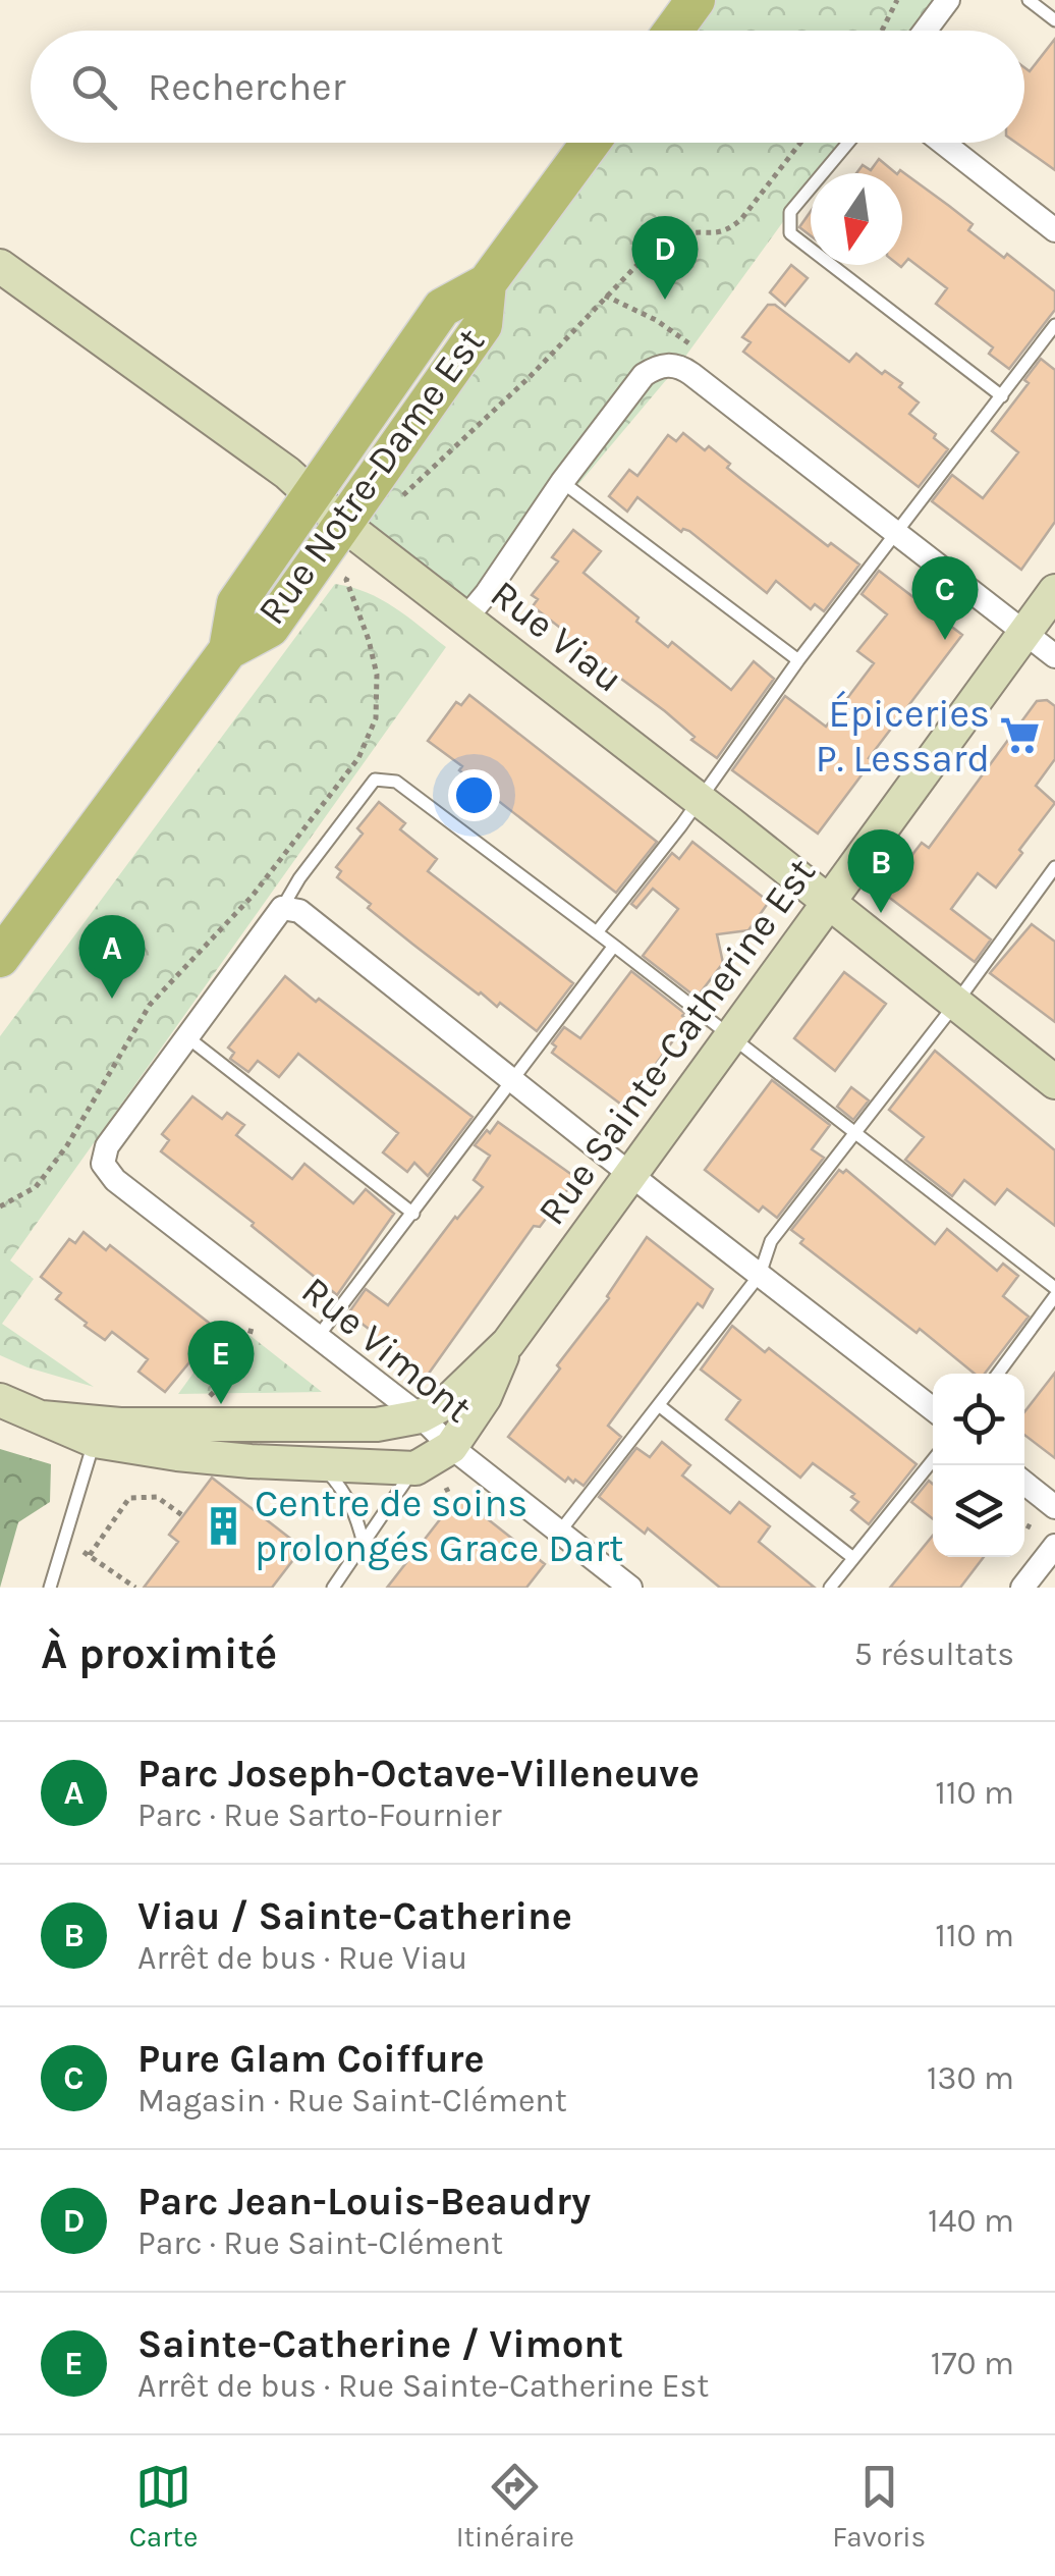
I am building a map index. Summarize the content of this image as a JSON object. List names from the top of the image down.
{
  "streets": {
    "main road": ["Rue Notre-Dame Est"],
    "street": ["Rue Viau", "Rue Sainte-Catherine Est", "Rue Vimont"]
  },
  "crossings": [
    ["Rue Notre-Dame Est", "Rue Viau"],
    ["Rue Viau", "Rue Sainte-Catherine Est"],
    ["Rue Sainte-Catherine Est", "Rue Vimont"]
  ],
  "places": {
    "supermarket": ["Épiceries P. Lessard"],
    "building": ["Centre de soins prolongés Grace Dart"]
  },
  "north": "bottom",
  "page": {
    "search": "Rechercher",
    "pins": [
      "D",
      "C",
      "B",
      "A",
      "E"
    ],
    "heading": ["À proximité", "5 résultats"],
    "list": [
      {
        "mark": "A",
        "name": "Parc Joseph-Octave-Villeneuve",
        "note": "Parc · Rue Sarto-Fournier",
        "value": "110 m"
      },
      {
        "mark": "B",
        "name": "Viau / Sainte-Catherine",
        "note": "Arrêt de bus · Rue Viau",
        "value": "110 m"
      },
      {
        "mark": "C",
        "name": "Pure Glam Coiffure",
        "note": "Magasin · Rue Saint-Clément",
        "value": "130 m"
      },
      {
        "mark": "D",
        "name": "Parc Jean-Louis-Beaudry",
        "note": "Parc · Rue Saint-Clément",
        "value": "140 m"
      },
      {
        "mark": "E",
        "name": "Sainte-Catherine / Vimont",
        "note": "Arrêt de bus · Rue Sainte-Catherine Est",
        "value": "170 m"
      }
    ],
    "nav": ["Carte", "Itinéraire", "Favoris"]
  }
}
